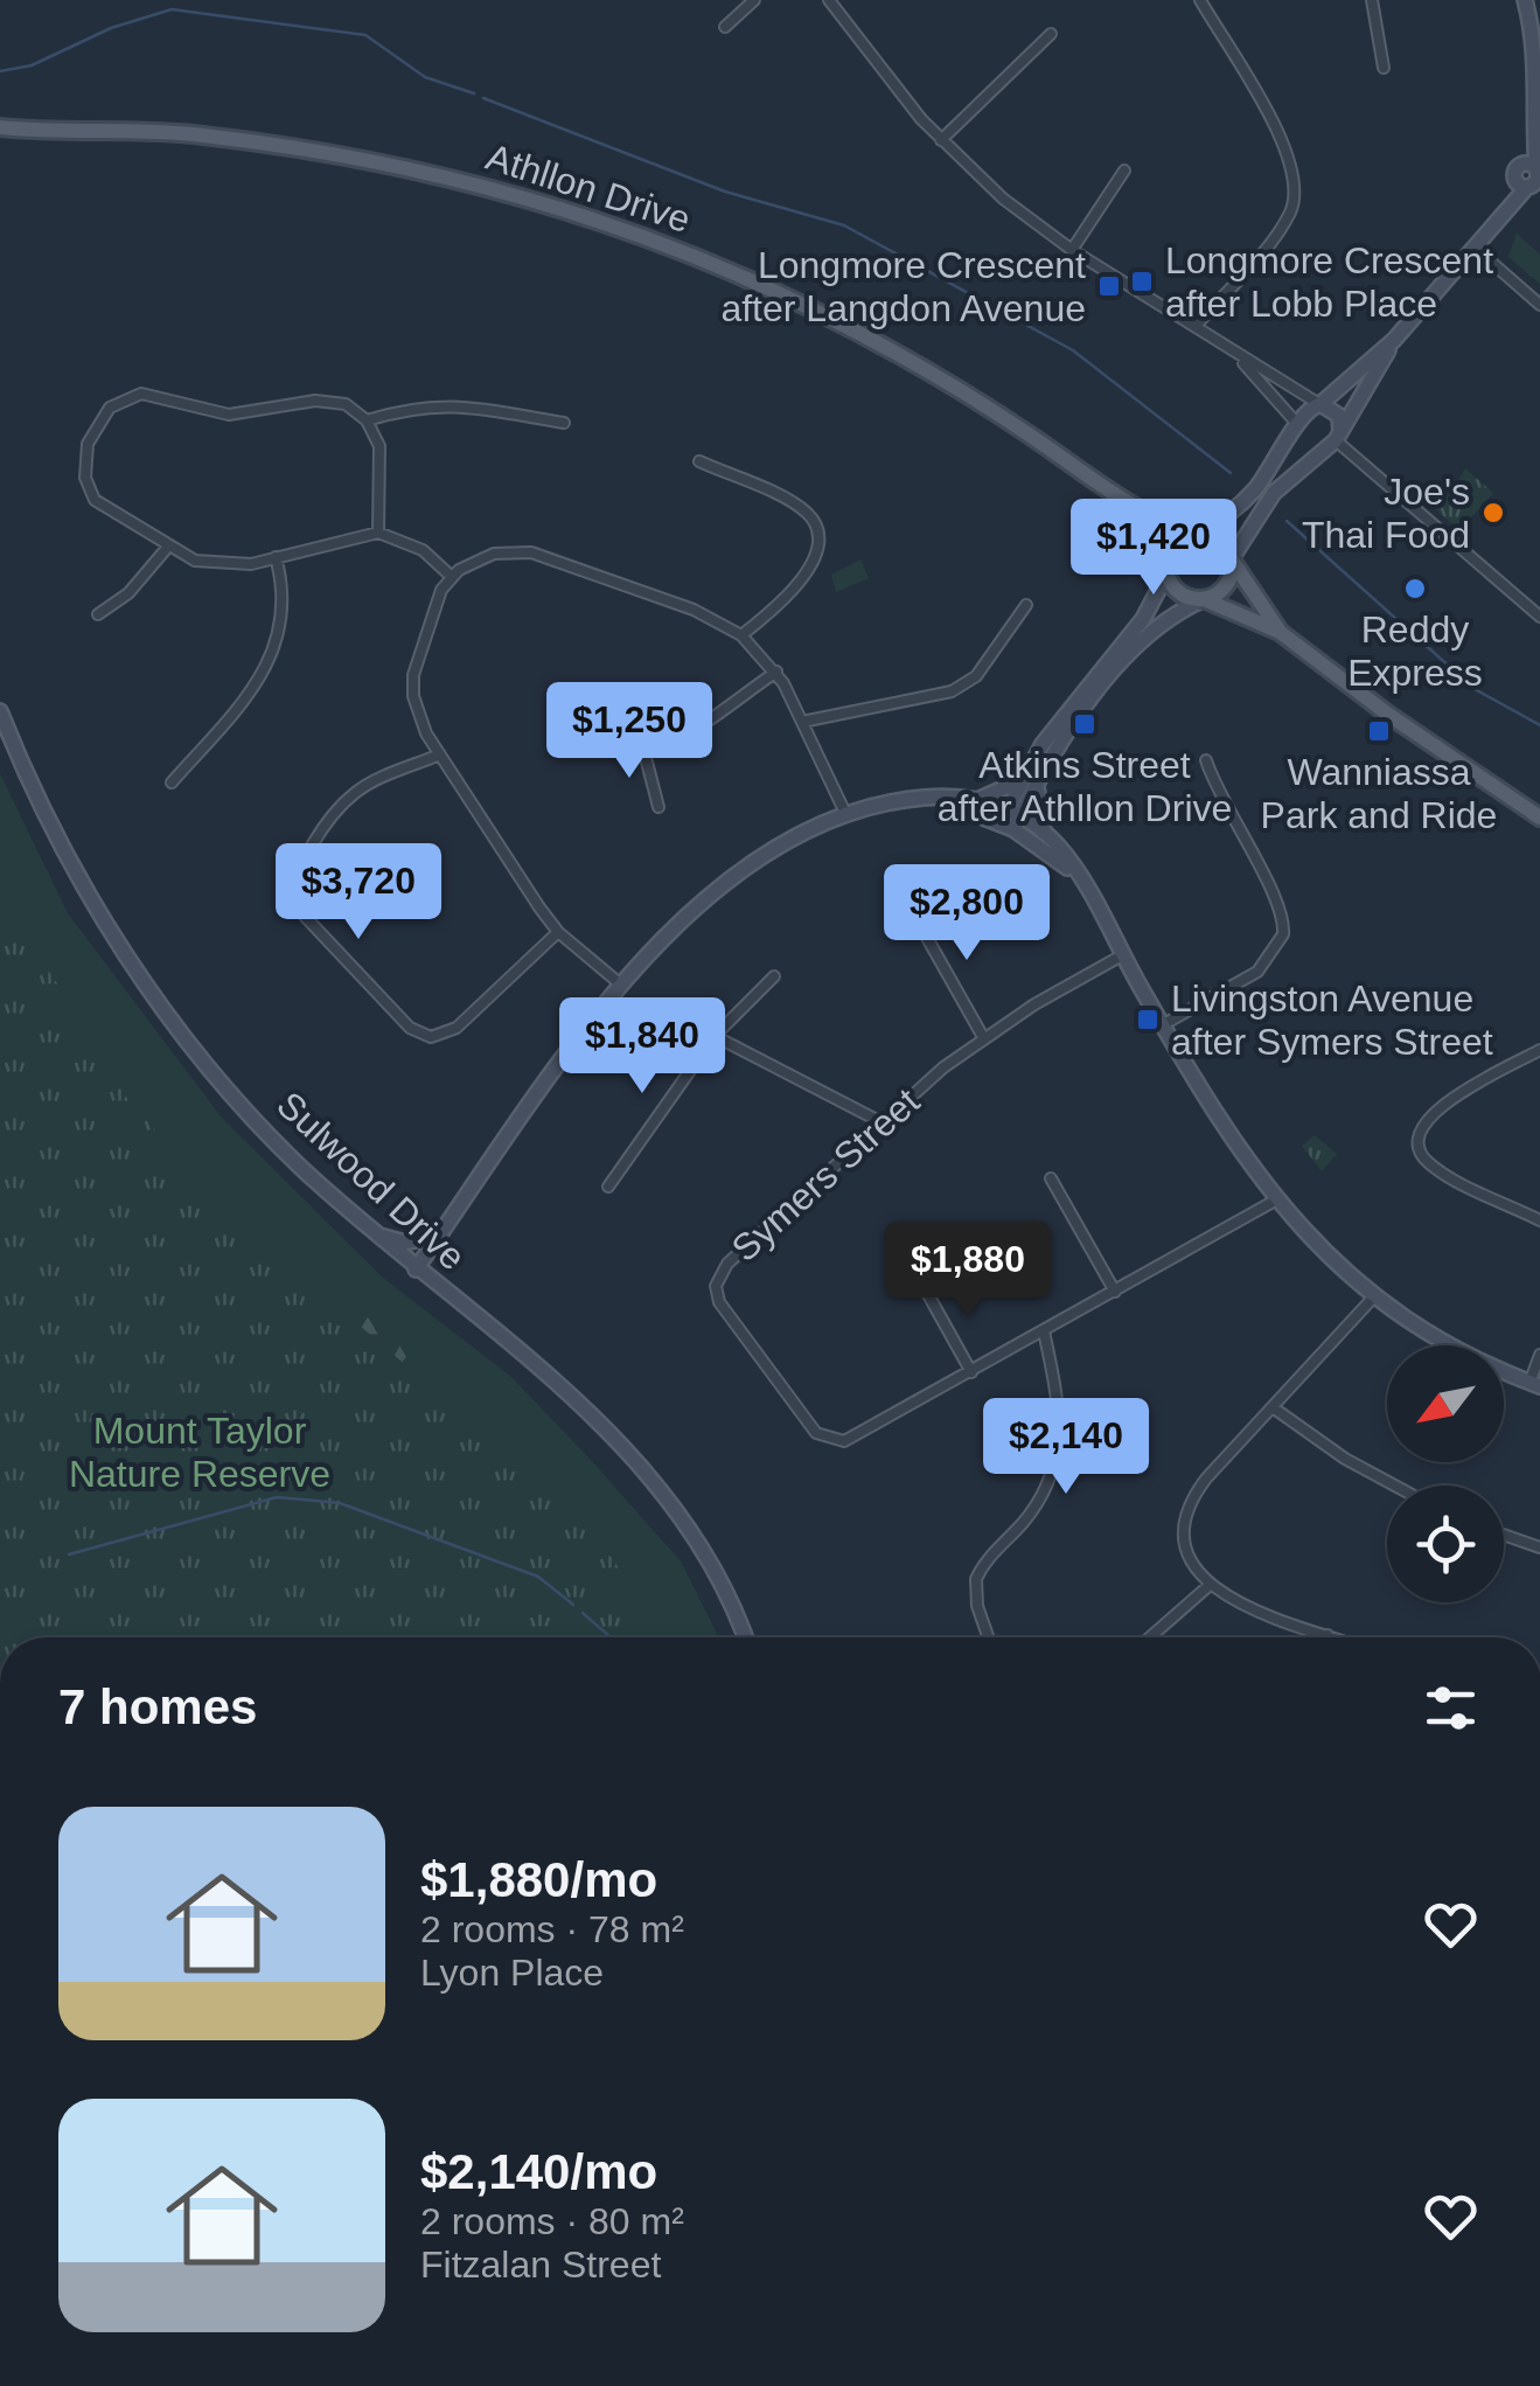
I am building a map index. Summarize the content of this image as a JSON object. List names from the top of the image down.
{
  "streets": {
    "main road": ["Athllon Drive"],
    "street": ["Symers Street", "Sulwood Drive"]
  },
  "parks": ["Mount Taylor Nature Reserve"],
  "places": {
    "transit": [
      "Longmore Crescent after Lobb Place",
      "Longmore Crescent after Langdon Avenue",
      "Atkins Street after Athllon Drive",
      "Wanniassa Park and Ride",
      "Livingston Avenue after Symers Street"
    ],
    "other": ["Joe's Thai Food", "Reddy Express"]
  },
  "north": "bottom left",
  "page": {
    "price": [
      "$1,420",
      "$1,250",
      "$3,720",
      "$2,800",
      "$1,840",
      "$1,880",
      "$2,140"
    ],
    "heading": "7 homes",
    "list": [
      {
        "name": "$1,880/mo",
        "note": "2 rooms · 78 m² · Lyon Place"
      },
      {
        "name": "$2,140/mo",
        "note": "2 rooms · 80 m² · Fitzalan Street"
      }
    ]
  }
}
